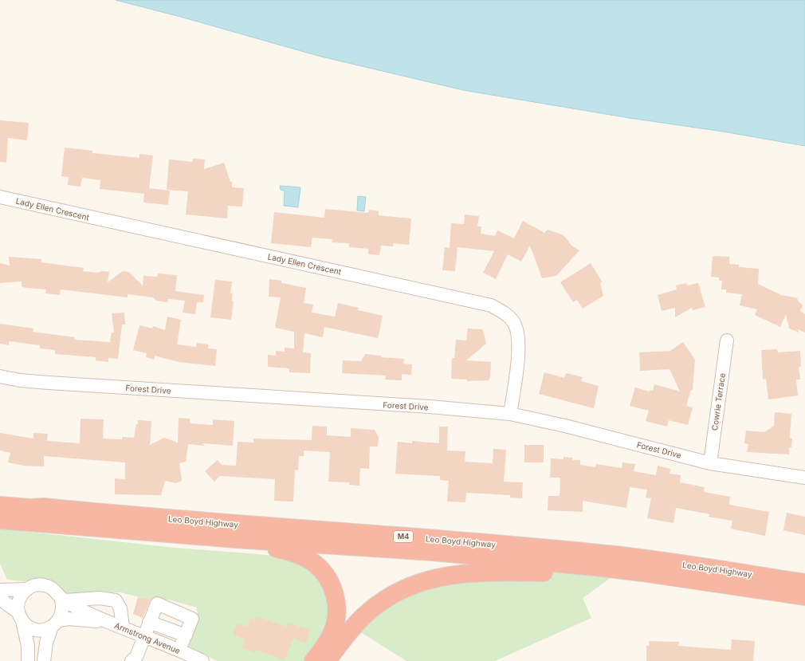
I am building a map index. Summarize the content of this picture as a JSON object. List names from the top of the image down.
{
  "streets": {
    "highway": ["Leo Boyd Highway", "M4"],
    "street": [
      "Lady Ellen Crescent",
      "Forest Drive",
      "Cowrie Terrace",
      "Armstrong Avenue"
    ]
  },
  "crossings": [
    ["Lady Ellen Crescent", "Forest Drive"],
    ["Forest Drive", "Cowrie Terrace"]
  ]
}
